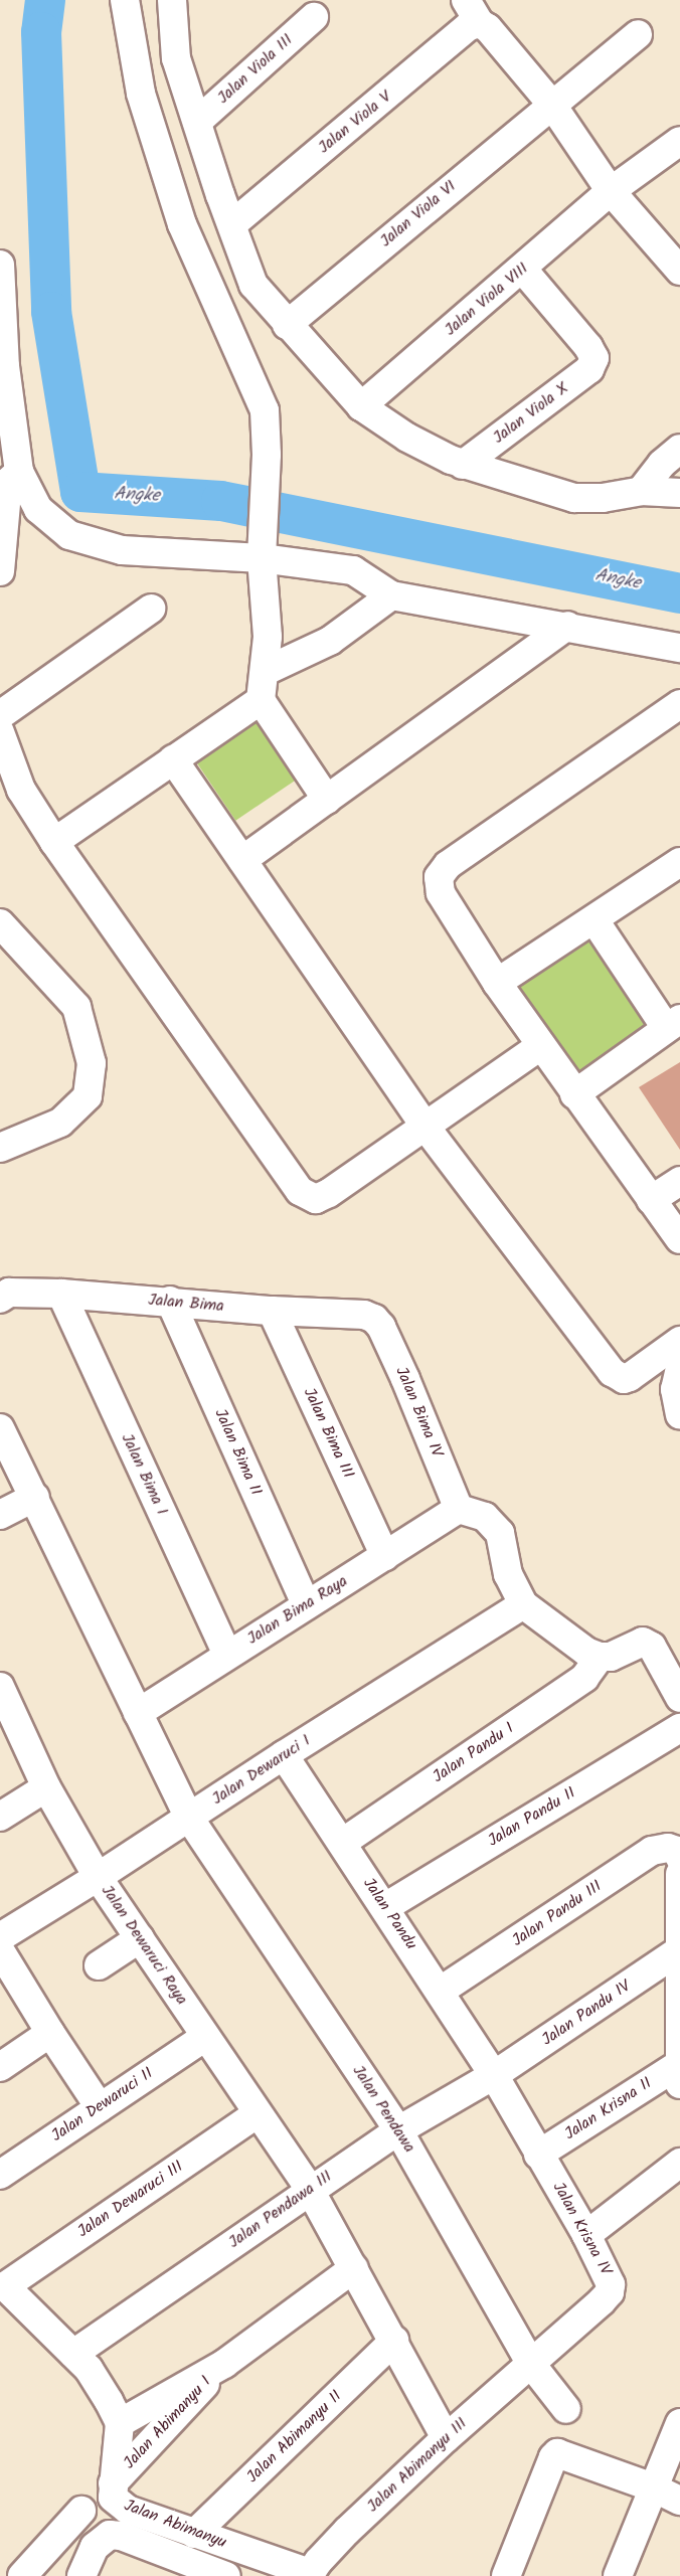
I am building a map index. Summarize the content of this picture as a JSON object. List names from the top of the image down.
{
  "streets": {
    "street": [
      "Jalan Viola III",
      "Jalan Viola V",
      "Jalan Viola VI",
      "Jalan Viola VIII",
      "Jalan Viola X",
      "Jalan Bima",
      "Jalan Bima IV",
      "Jalan Bima III",
      "Jalan Bima II",
      "Jalan Bima I",
      "Jalan Bima Raya",
      "Jalan Pandu I",
      "Jalan Dewaruci I",
      "Jalan Pandu II",
      "Jalan Pandu",
      "Jalan Pandu III",
      "Jalan Dewaruci Raya",
      "Jalan Pandu IV",
      "Jalan Dewaruci II",
      "Jalan Pendawa",
      "Jalan Krisna II",
      "Jalan Dewaruci III",
      "Jalan Pendawa III",
      "Jalan Krisna IV",
      "Jalan Abimanyu I",
      "Jalan Abimanyu II",
      "Jalan Abimanyu III",
      "Jalan Abimanyu"
    ]
  },
  "crossings": [
    ["Jalan Viola VIII", "Jalan Viola X"],
    ["Jalan Bima", "Jalan Bima IV"],
    ["Jalan Bima", "Jalan Bima III"],
    ["Jalan Bima", "Jalan Bima II"],
    ["Jalan Bima", "Jalan Bima I"],
    ["Jalan Bima IV", "Jalan Bima Raya"],
    ["Jalan Bima III", "Jalan Bima Raya"],
    ["Jalan Bima II", "Jalan Bima Raya"],
    ["Jalan Bima I", "Jalan Bima Raya"],
    ["Jalan Pandu I", "Jalan Pandu"],
    ["Jalan Dewaruci I", "Jalan Pandu"],
    ["Jalan Dewaruci I", "Jalan Dewaruci Raya"],
    ["Jalan Dewaruci I", "Jalan Pendawa"],
    ["Jalan Pandu II", "Jalan Pandu"],
    ["Jalan Pandu", "Jalan Pandu III"],
    ["Jalan Pandu", "Jalan Pandu IV"],
    ["Jalan Pandu", "Jalan Pendawa III"],
    ["Jalan Pandu", "Jalan Krisna IV"],
    ["Jalan Dewaruci Raya", "Jalan Dewaruci II"],
    ["Jalan Dewaruci Raya", "Jalan Dewaruci III"],
    ["Jalan Dewaruci Raya", "Jalan Pendawa III"],
    ["Jalan Pandu IV", "Jalan Pendawa III"],
    ["Jalan Pandu IV", "Jalan Krisna IV"],
    ["Jalan Pendawa", "Jalan Pendawa III"],
    ["Jalan Pendawa", "Jalan Krisna IV"],
    ["Jalan Pendawa", "Jalan Abimanyu III"],
    ["Jalan Krisna II", "Jalan Krisna IV"],
    ["Jalan Pendawa III", "Jalan Krisna IV"],
    ["Jalan Krisna IV", "Jalan Abimanyu III"],
    ["Jalan Abimanyu I", "Jalan Abimanyu"],
    ["Jalan Abimanyu II", "Jalan Abimanyu"],
    ["Jalan Abimanyu III", "Jalan Abimanyu"]
  ],
  "water": ["Angke"]
}
